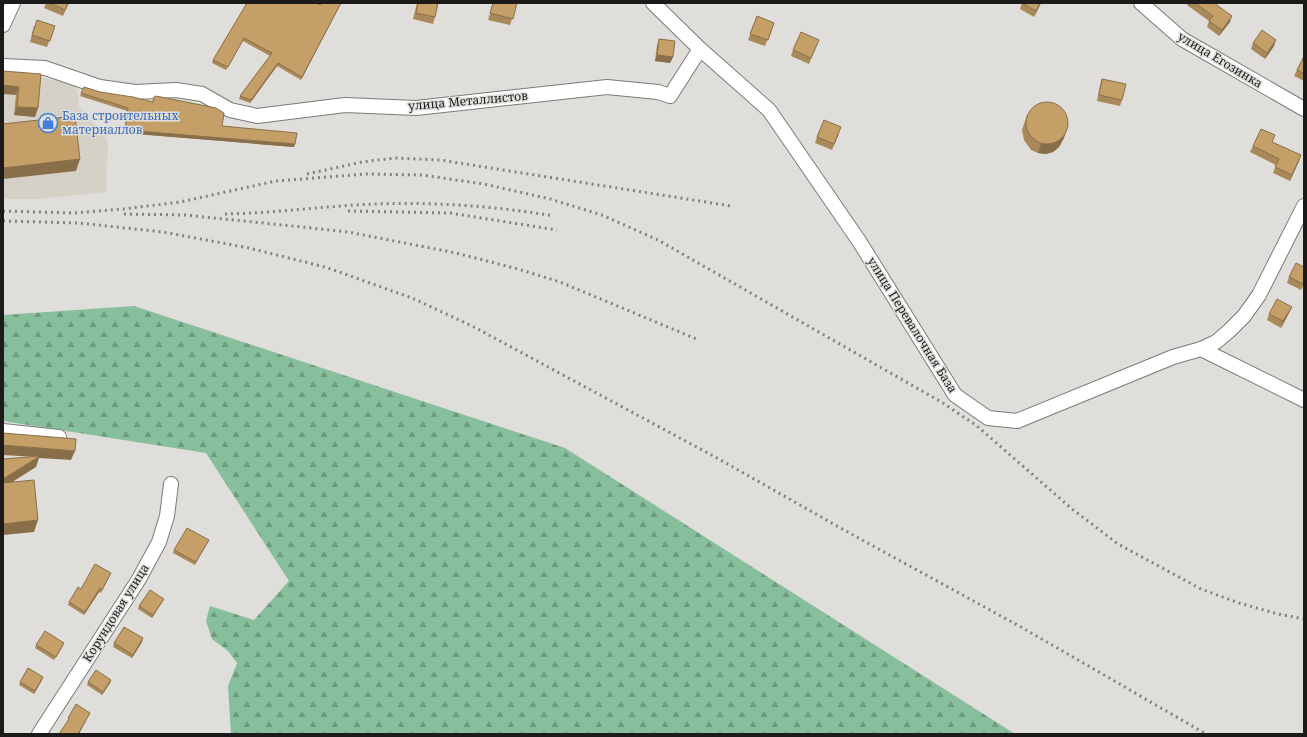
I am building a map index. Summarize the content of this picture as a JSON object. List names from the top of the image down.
{
  "streets": {
    "street": [
      "улица Егозинка",
      "улица Металлистов",
      "улица Перевалочная База",
      "Корундовая улица"
    ]
  },
  "crossings": [
    ["улица Металлистов", "улица Перевалочная База"]
  ],
  "places": {
    "shop": ["База cтроительных материаллов"]
  }
}
